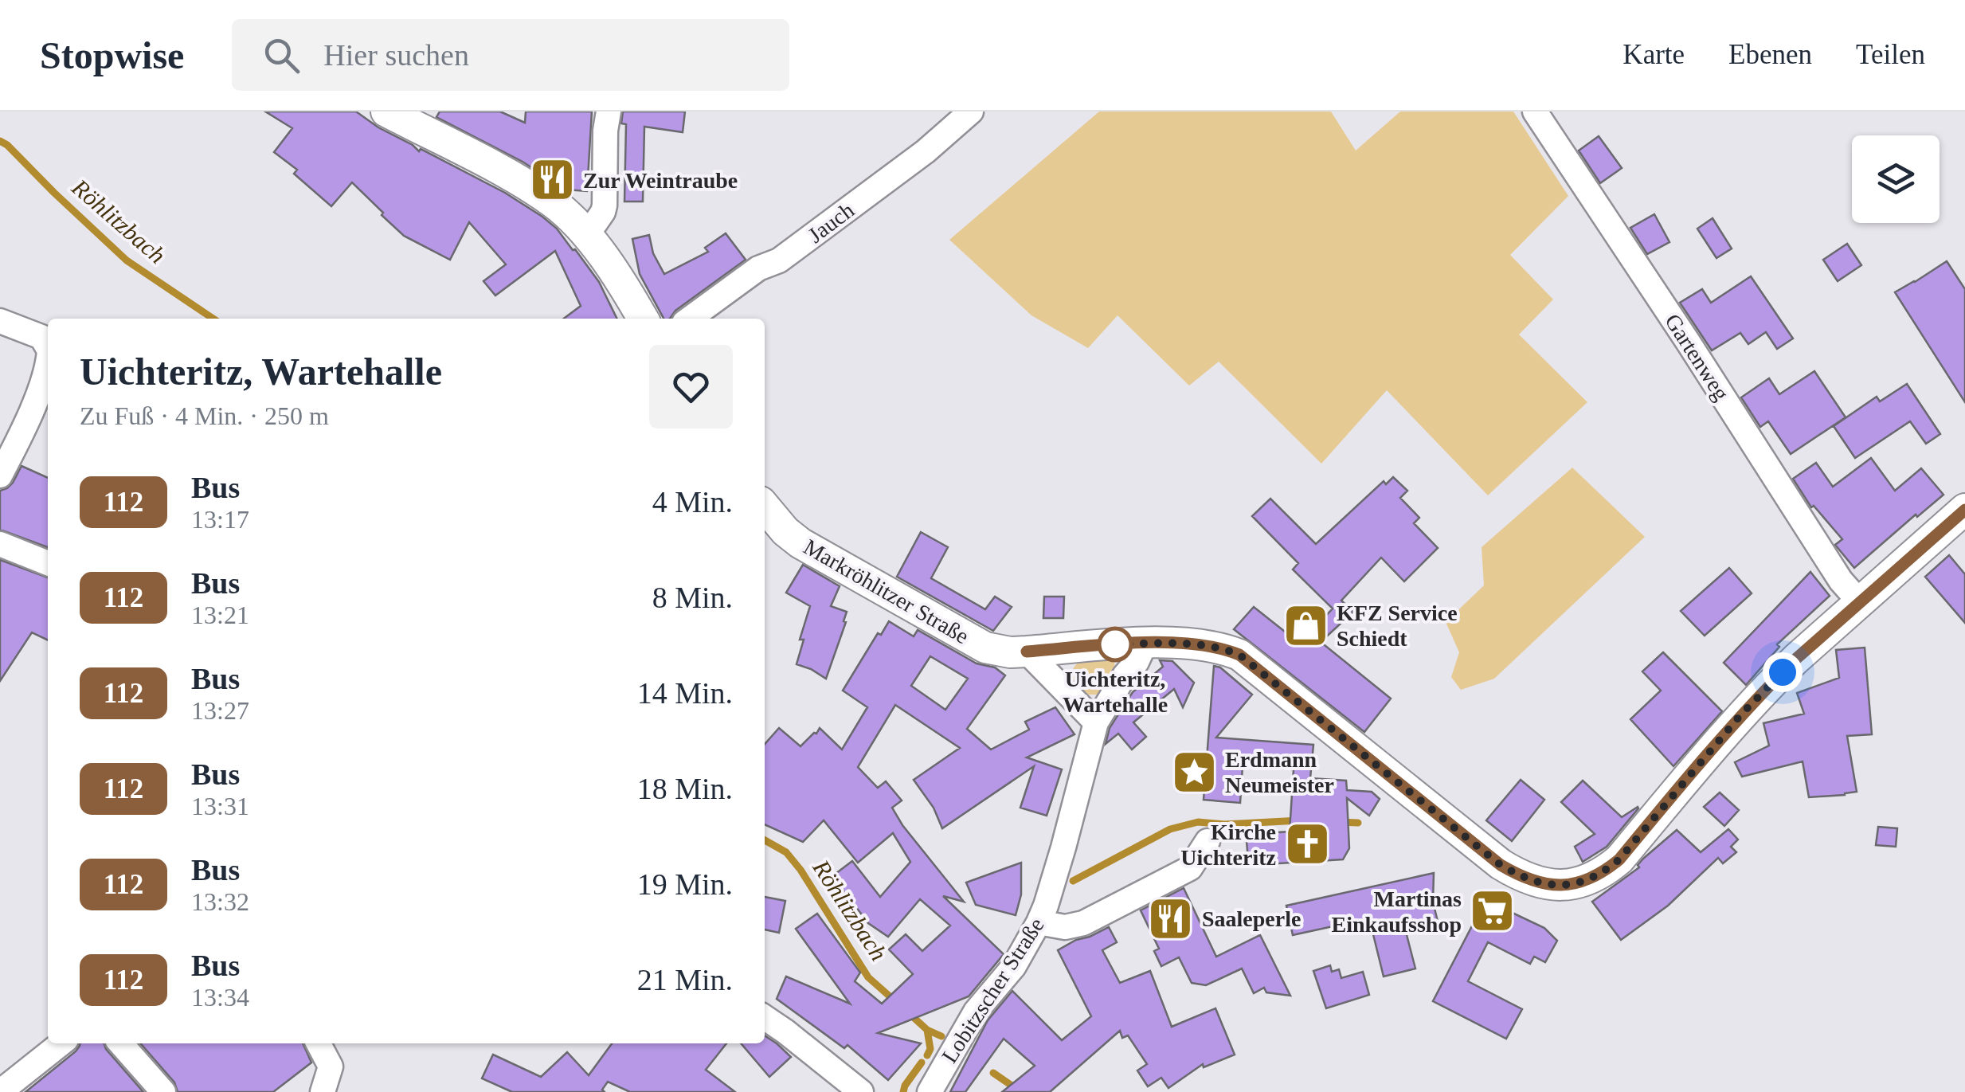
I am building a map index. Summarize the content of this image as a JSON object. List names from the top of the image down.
{
  "streets": {
    "main road": ["Markröhlitzer Straße"],
    "street": ["Jauch", "Gartenweg", "Lobitzscher Straße"]
  },
  "crossings": [
    ["Gartenweg", "Markröhlitzer Straße"],
    ["Markröhlitzer Straße", "Lobitzscher Straße"]
  ],
  "water": ["Röhlitzbach"],
  "places": {
    "restaurant": ["Zur Weintraube", "Saaleperle"],
    "shop": ["KFZ Service Schiedt"],
    "other": ["Uichteritz, Wartehalle"],
    "place": ["Erdmann Neumeister"],
    "church": ["Kirche Uichteritz"],
    "supermarket": ["Martinas Einkaufsshop"]
  },
  "lines": ["bus line 112"],
  "page": {
    "header": "Stopwise",
    "search": "Hier suchen",
    "nav": ["Karte", "Ebenen", "Teilen"],
    "heading": ["Uichteritz, Wartehalle", "Zu Fuß · 4 Min. · 250 m"],
    "list": [
      {
        "mark": "112",
        "name": "Bus",
        "note": "13:17",
        "value": "4 Min."
      },
      {
        "mark": "112",
        "name": "Bus",
        "note": "13:21",
        "value": "8 Min."
      },
      {
        "mark": "112",
        "name": "Bus",
        "note": "13:27",
        "value": "14 Min."
      },
      {
        "mark": "112",
        "name": "Bus",
        "note": "13:31",
        "value": "18 Min."
      },
      {
        "mark": "112",
        "name": "Bus",
        "note": "13:32",
        "value": "19 Min."
      },
      {
        "mark": "112",
        "name": "Bus",
        "note": "13:34",
        "value": "21 Min."
      }
    ]
  }
}
